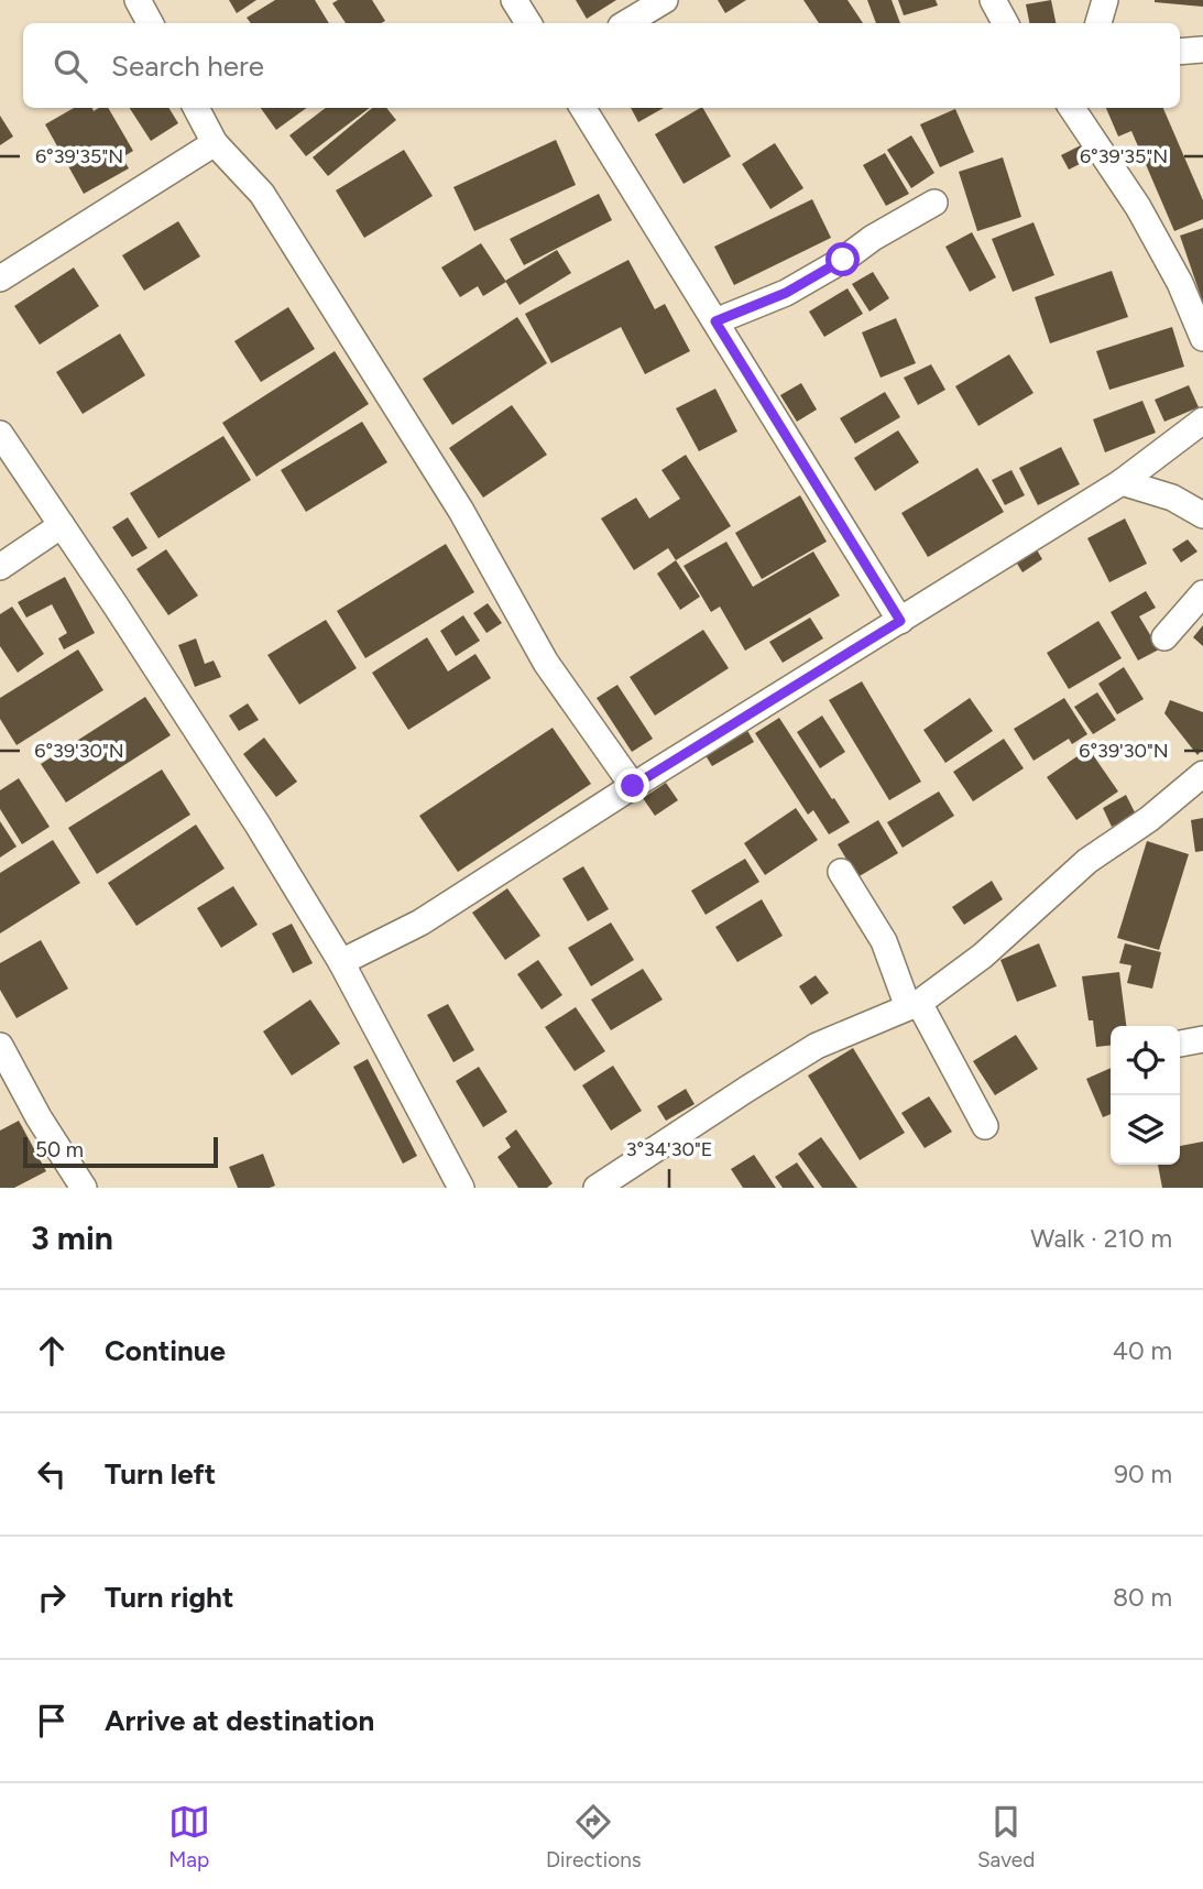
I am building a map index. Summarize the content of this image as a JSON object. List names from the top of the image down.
{
  "scale_bar": "50 m",
  "page": {
    "search": "Search here",
    "scale": "50 m",
    "heading": ["3 min", "Walk · 210 m"],
    "list": [
      ["Continue", "40 m"],
      ["Turn left", "90 m"],
      ["Turn right", "80 m"],
      "Arrive at destination"
    ],
    "nav": ["Map", "Directions", "Saved"]
  },
  "coordinates": ["6°39'35\"N", "6°39'30\"N", "3°34'30\"E"]
}
